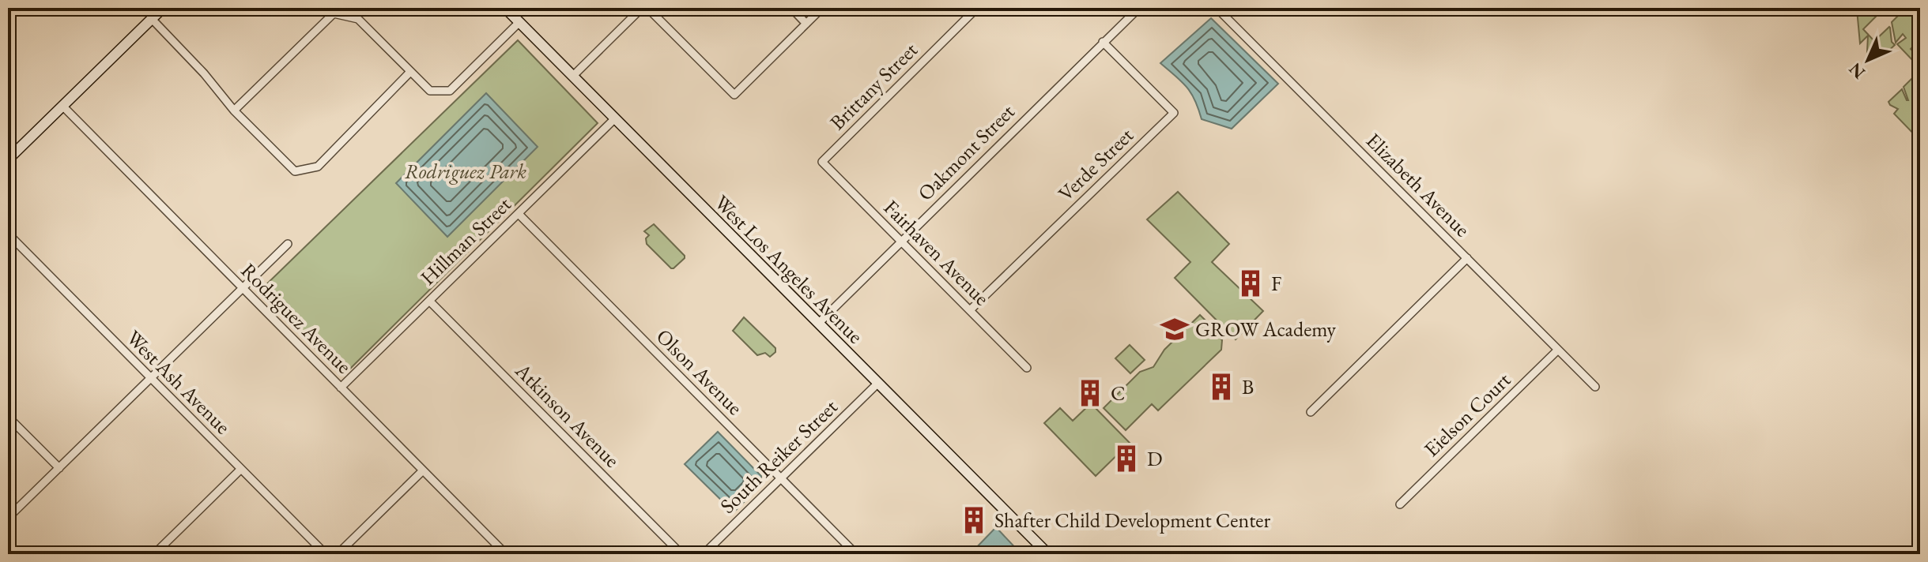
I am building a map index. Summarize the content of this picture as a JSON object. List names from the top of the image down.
{
  "streets": {
    "street": [
      "Brittany Street",
      "Oakmont Street",
      "Verde Street",
      "Elizabeth Avenue",
      "Hillman Street",
      "Fairhaven Avenue",
      "West Los Angeles Avenue",
      "Rodriguez Avenue",
      "Olson Avenue",
      "West Ash Avenue",
      "Eielson Court",
      "Atkinson Avenue",
      "South Reiker Street"
    ]
  },
  "crossings": [
    ["Brittany Street", "Fairhaven Avenue"],
    ["Oakmont Street", "Verde Street"],
    ["Oakmont Street", "Fairhaven Avenue"],
    ["Oakmont Street", "West Los Angeles Avenue"],
    ["Verde Street", "Fairhaven Avenue"],
    ["Elizabeth Avenue", "Eielson Court"],
    ["Hillman Street", "West Los Angeles Avenue"],
    ["Hillman Street", "Rodriguez Avenue"],
    ["Hillman Street", "Olson Avenue"],
    ["Hillman Street", "Atkinson Avenue"],
    ["West Los Angeles Avenue", "South Reiker Street"],
    ["Olson Avenue", "South Reiker Street"]
  ],
  "parks": ["Rodriguez Park"],
  "places": {
    "building": [
      "F",
      "B",
      "C",
      "D",
      "Shafter Child Development Center"
    ],
    "school or university": ["GROW Academy"]
  },
  "north": "bottom left"
}
